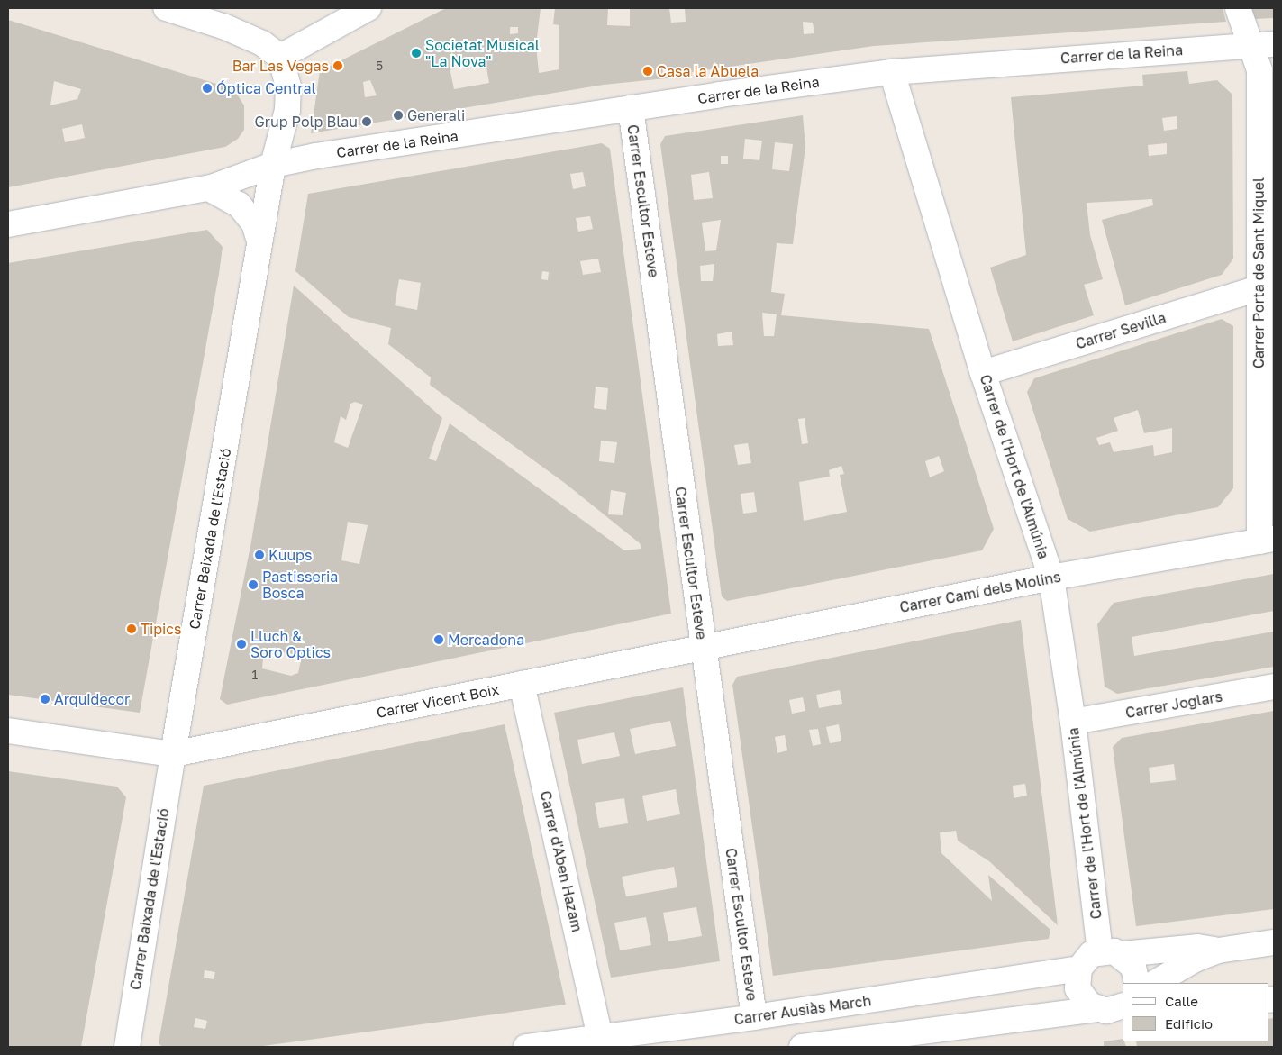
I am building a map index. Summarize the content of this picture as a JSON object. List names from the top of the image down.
{
  "streets": {
    "street": [
      "Carrer de la Reina",
      "Carrer Escultor Esteve",
      "Carrer Porta de Sant Miquel",
      "Carrer Sevilla",
      "Carrer de l'Hort de l'Almúnia",
      "Carrer Baixada de l'Estació",
      "Carrer Camí dels Molins",
      "Carrer Vicent Boix",
      "Carrer Joglars",
      "Carrer d'Aben Hazam",
      "Carrer Ausiàs March"
    ]
  },
  "crossings": [
    ["Carrer de la Reina", "Carrer Escultor Esteve"],
    ["Carrer de la Reina", "Carrer Porta de Sant Miquel"],
    ["Carrer de la Reina", "Carrer de l'Hort de l'Almúnia"],
    ["Carrer de la Reina", "Carrer Baixada de l'Estació"],
    ["Carrer Escultor Esteve", "Carrer Camí dels Molins"],
    ["Carrer Escultor Esteve", "Carrer Vicent Boix"],
    ["Carrer Escultor Esteve", "Carrer Ausiàs March"],
    ["Carrer Porta de Sant Miquel", "Carrer Sevilla"],
    ["Carrer Porta de Sant Miquel", "Carrer Camí dels Molins"],
    ["Carrer Sevilla", "Carrer de l'Hort de l'Almúnia"],
    ["Carrer de l'Hort de l'Almúnia", "Carrer Camí dels Molins"],
    ["Carrer de l'Hort de l'Almúnia", "Carrer Joglars"],
    ["Carrer Baixada de l'Estació", "Carrer Vicent Boix"],
    ["Carrer Camí dels Molins", "Carrer Vicent Boix"],
    ["Carrer Vicent Boix", "Carrer d'Aben Hazam"],
    ["Carrer d'Aben Hazam", "Carrer Ausiàs March"]
  ],
  "places": [
    "Societat Musical \"La Nova\"",
    "Bar Las Vegas",
    "Casa la Abuela",
    "Óptica Central",
    "Generali",
    "Grup Polp Blau",
    "Kuups",
    "Pastisseria Bosca",
    "Tipics",
    "Mercadona",
    "Lluch & Soro Optics",
    "Arquidecor"
  ],
  "house_numbers": ["5", "1"],
  "legend": ["Calle", "Edificio"]
}
